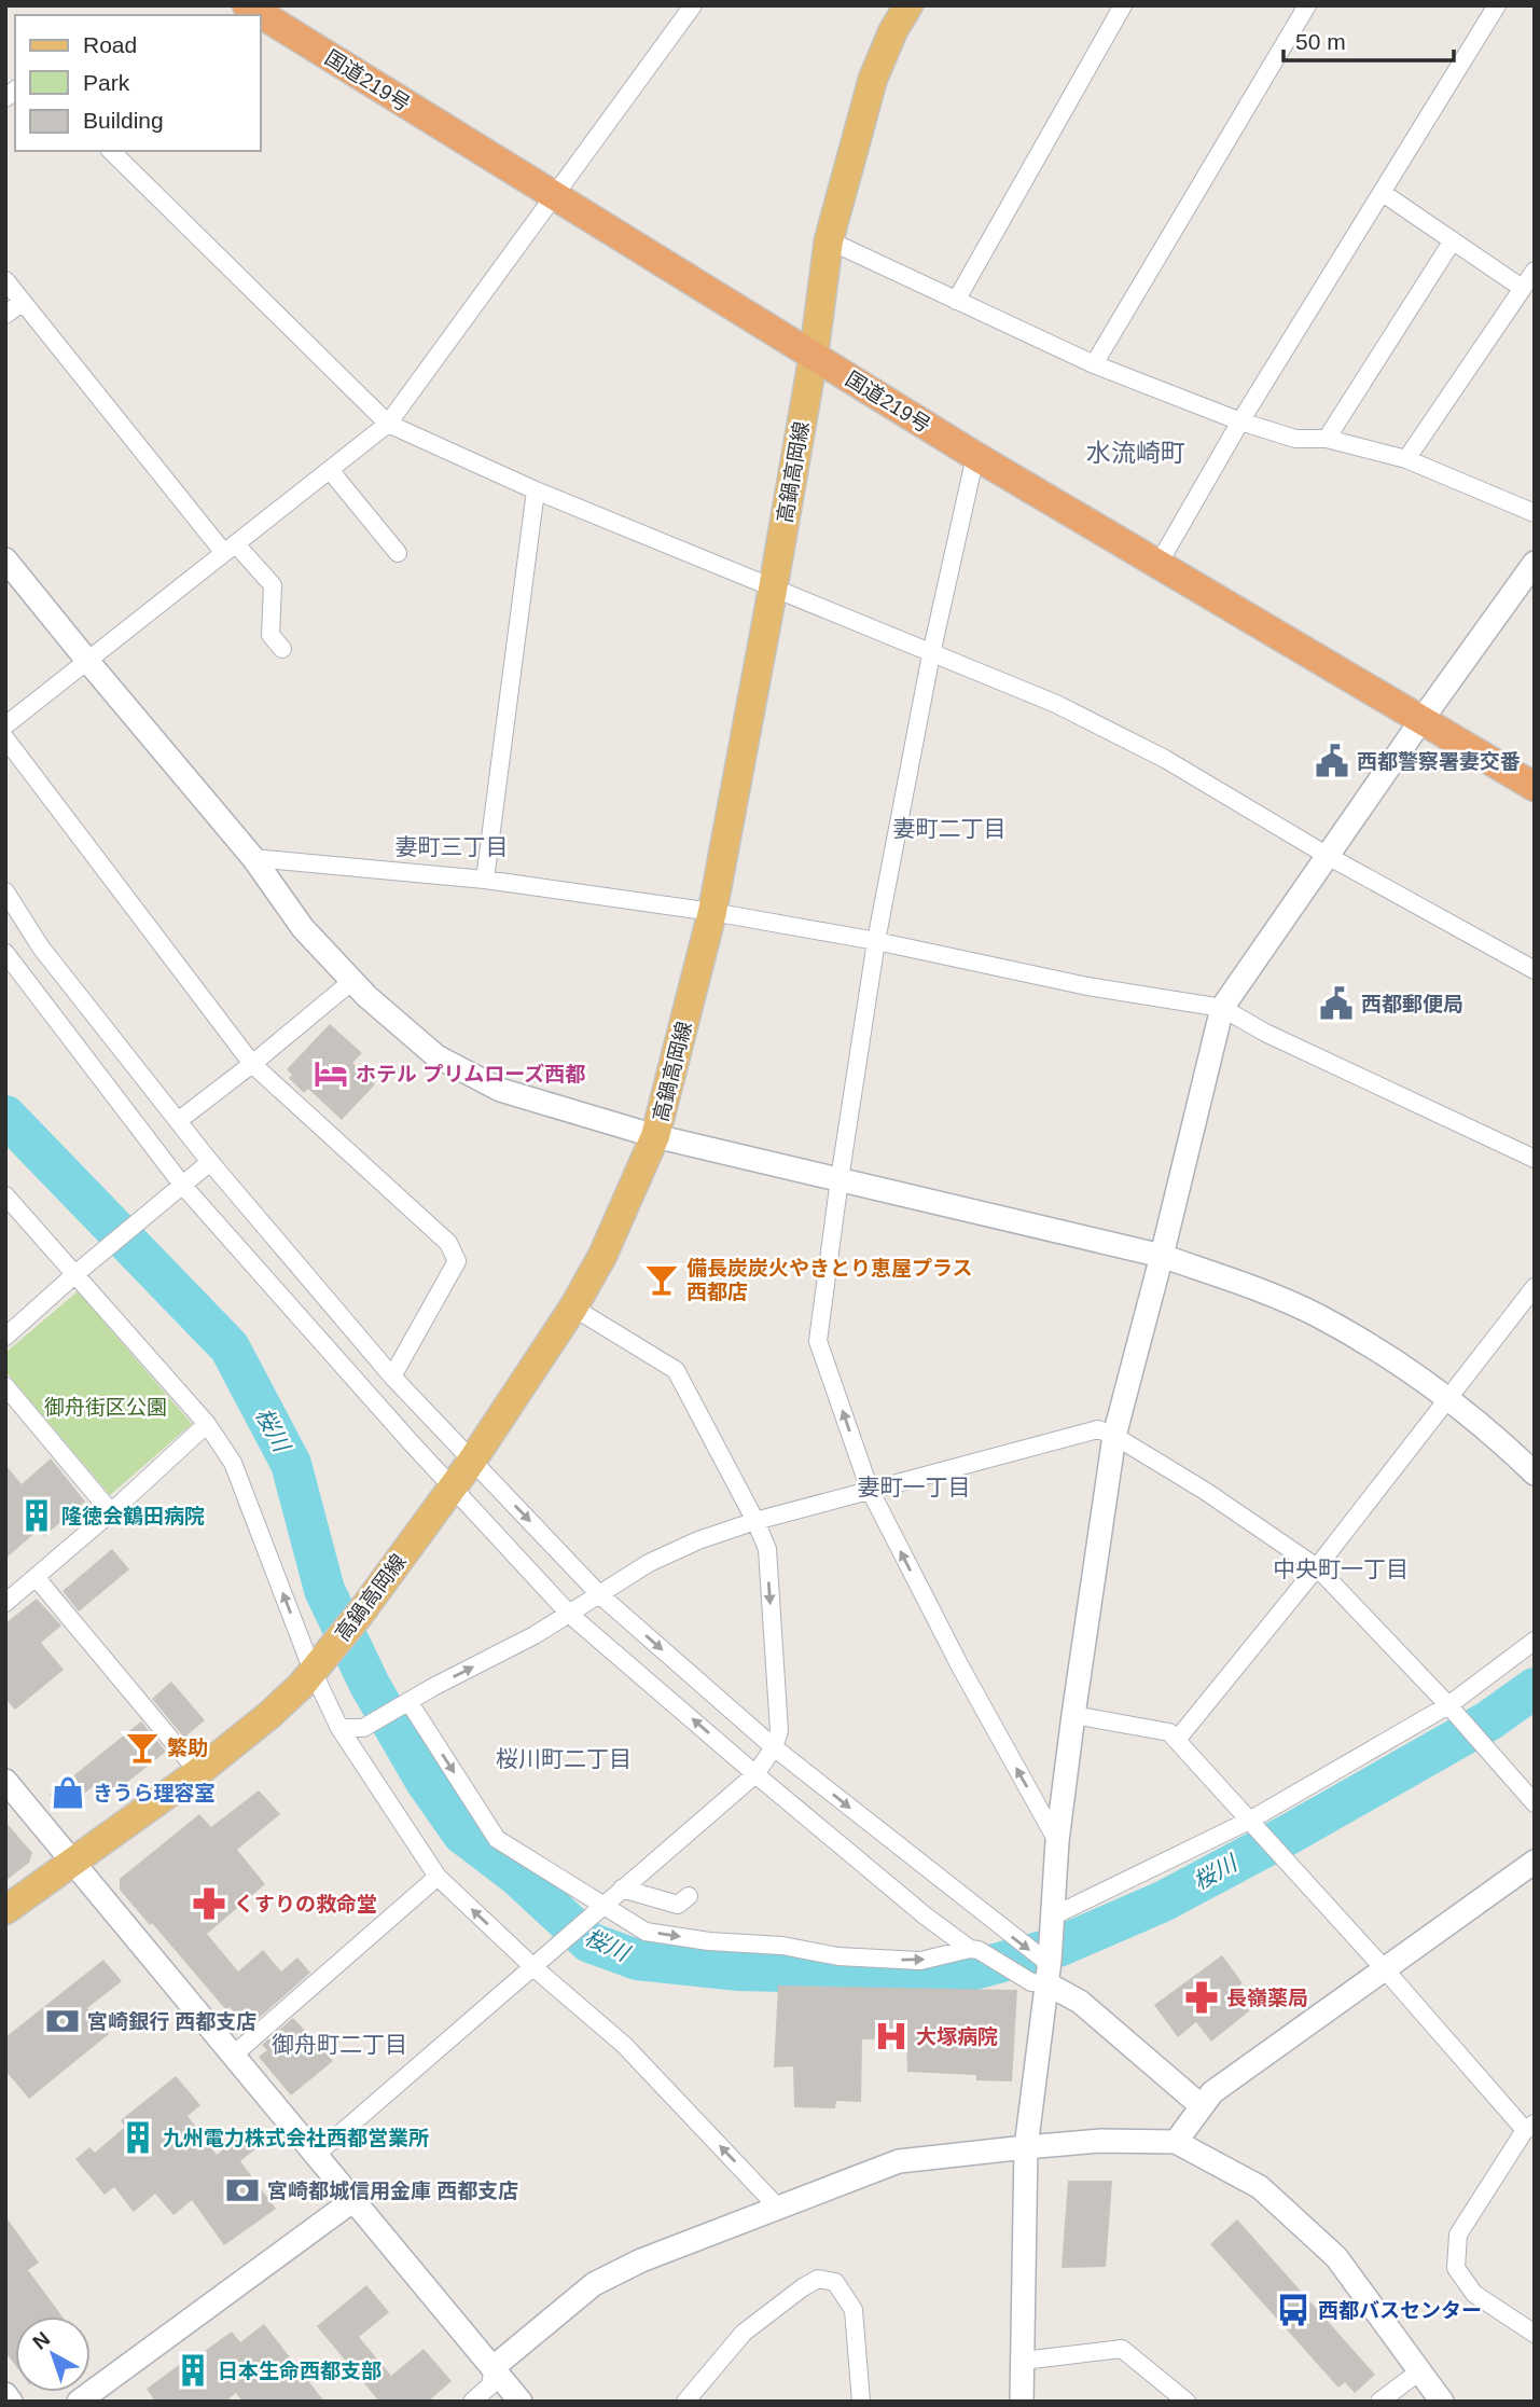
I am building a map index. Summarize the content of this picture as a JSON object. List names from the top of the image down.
{
  "streets": {
    "highway": ["国道219号"],
    "main road": ["高鍋高岡線"]
  },
  "crossings": [
    ["国道219号", "高鍋高岡線"]
  ],
  "districts": [
    "水流崎町",
    "妻町二丁目",
    "妻町三丁目",
    "妻町一丁目",
    "中央町一丁目",
    "桜川町二丁目",
    "御舟町二丁目"
  ],
  "water": ["桜川"],
  "parks": ["御舟街区公園"],
  "places": {
    "public building": ["西都警察署妻交番", "西都郵便局"],
    "hotel": ["ホテル プリムローズ西都"],
    "bar": ["備長炭炭火やきとり恵屋プラス 西都店", "繁助"],
    "building": ["隆徳会鶴田病院", "九州電力株式会社西都営業所", "日本生命西都支部"],
    "shop": ["きうら理容室"],
    "pharmacy": ["くすりの救命堂", "長嶺薬局"],
    "bank": ["宮崎銀行 西都支店", "宮崎都城信用金庫 西都支店"],
    "hospital": ["大塚病院"],
    "bus stop": ["西都バスセンター"]
  },
  "legend": ["Road", "Park", "Building"],
  "scale_bar": "50 m",
  "north": "top left"
}
